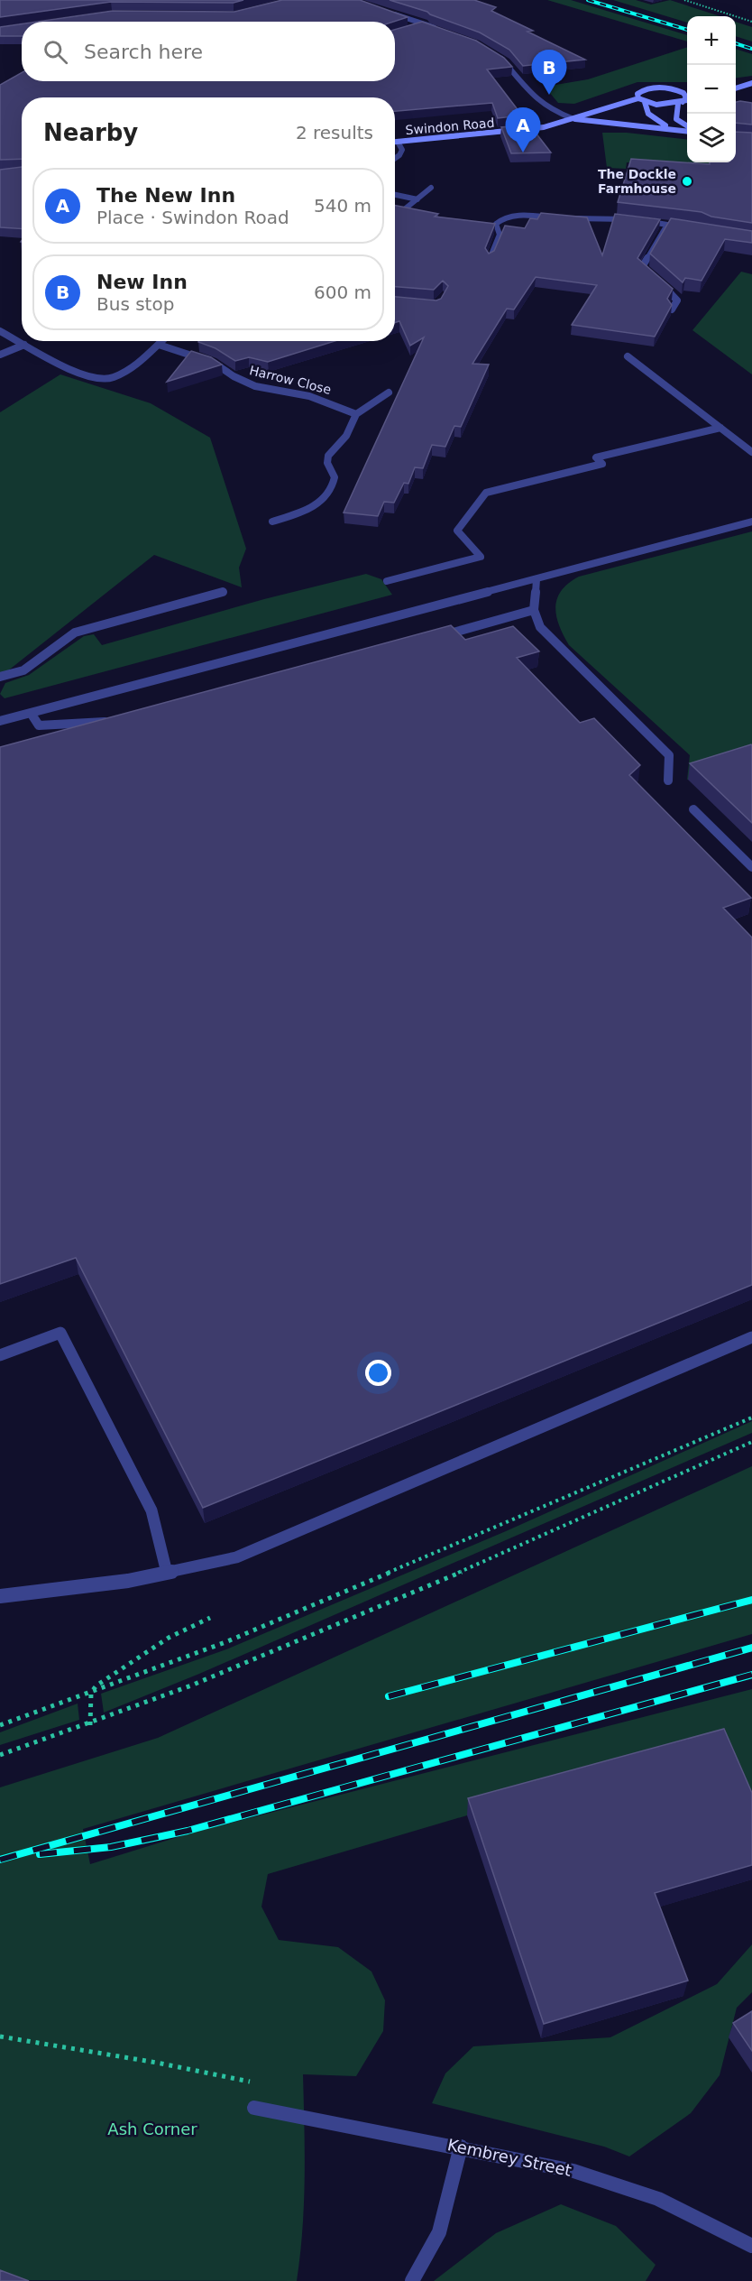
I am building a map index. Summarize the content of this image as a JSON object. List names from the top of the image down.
{
  "streets": {
    "main road": ["Swindon Road"],
    "street": ["Harrow Close", "Kembrey Street"]
  },
  "parks": ["Ash Corner"],
  "places": ["The Dockle Farmhouse"],
  "page": {
    "map_buttons": ["+", "−"],
    "search": "Search here",
    "pins": ["B", "A"],
    "heading": ["Nearby", "2 results"],
    "list": [
      {
        "mark": "A",
        "name": "The New Inn",
        "note": "Place · Swindon Road",
        "value": "540 m"
      },
      {
        "mark": "B",
        "name": "New Inn",
        "note": "Bus stop",
        "value": "600 m"
      }
    ]
  }
}
